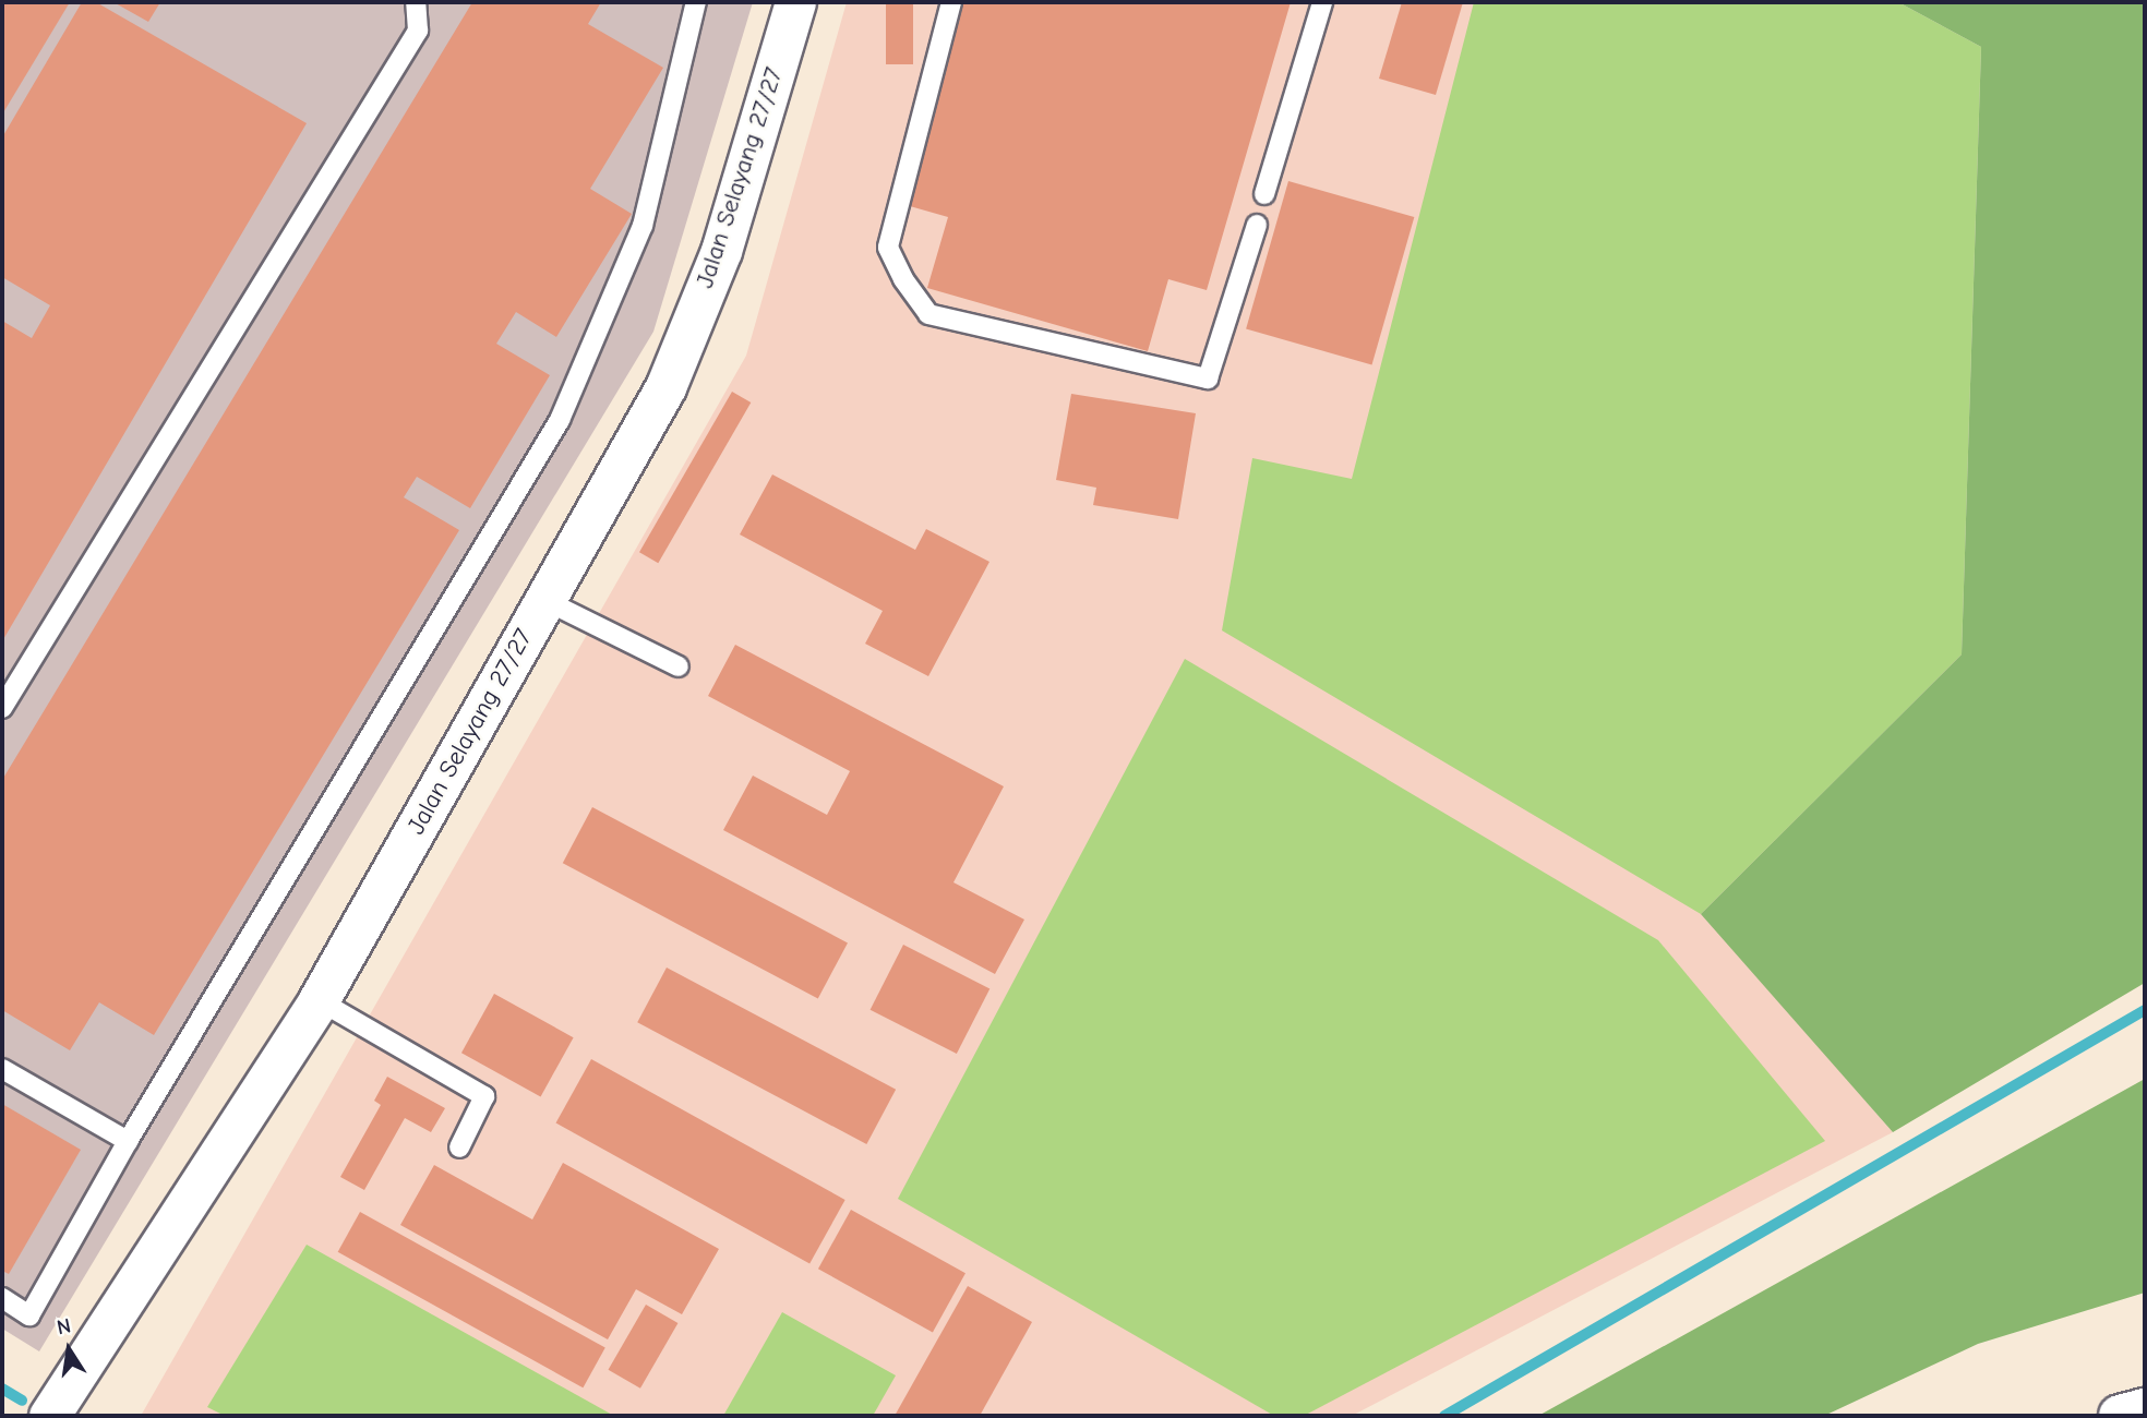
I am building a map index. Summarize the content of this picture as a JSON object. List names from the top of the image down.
{
  "streets": {
    "street": ["Jalan Selayang 27/27"]
  },
  "north": "top"
}
